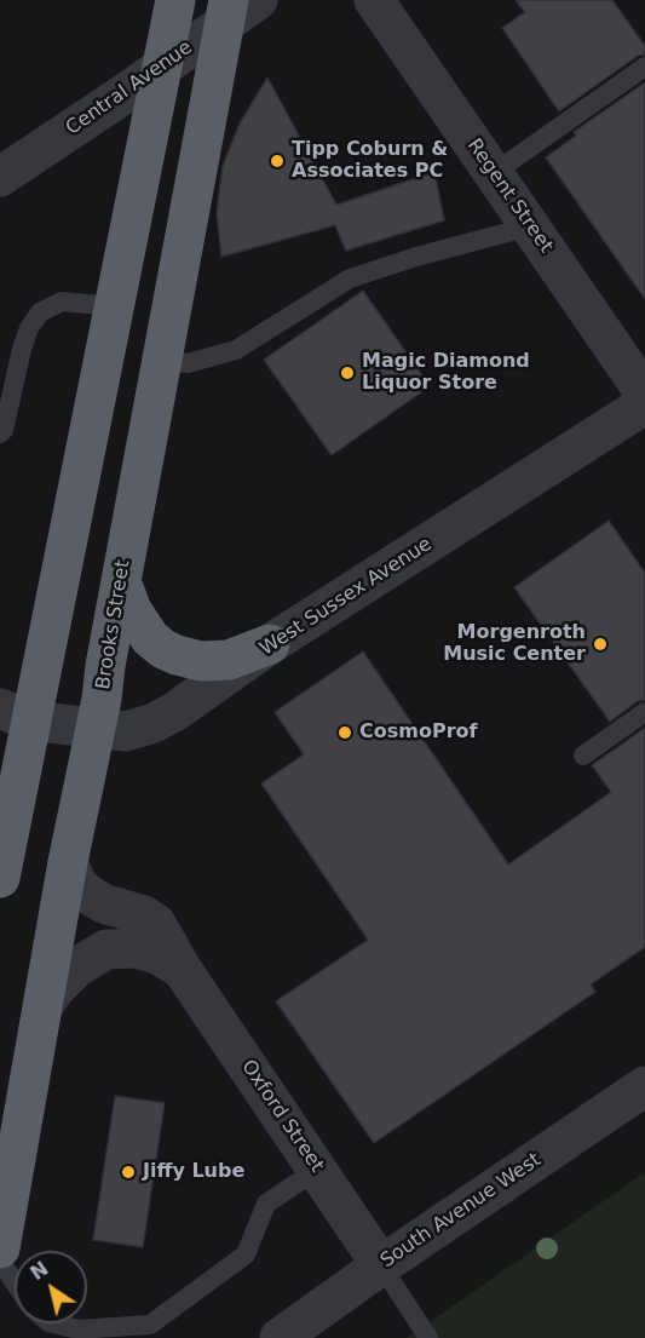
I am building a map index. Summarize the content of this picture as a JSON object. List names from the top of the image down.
{
  "streets": {
    "highway": ["Brooks Street"],
    "street": [
      "Central Avenue",
      "Regent Street",
      "West Sussex Avenue",
      "Oxford Street",
      "South Avenue West"
    ]
  },
  "crossings": [
    ["Central Avenue", "Brooks Street"],
    ["West Sussex Avenue", "Brooks Street"],
    ["Brooks Street", "Oxford Street"],
    ["Oxford Street", "South Avenue West"]
  ],
  "places": [
    "Tipp Coburn & Associates PC",
    "Magic Diamond Liquor Store",
    "Morgenroth Music Center",
    "CosmoProf",
    "Jiffy Lube"
  ],
  "north": "top left"
}
